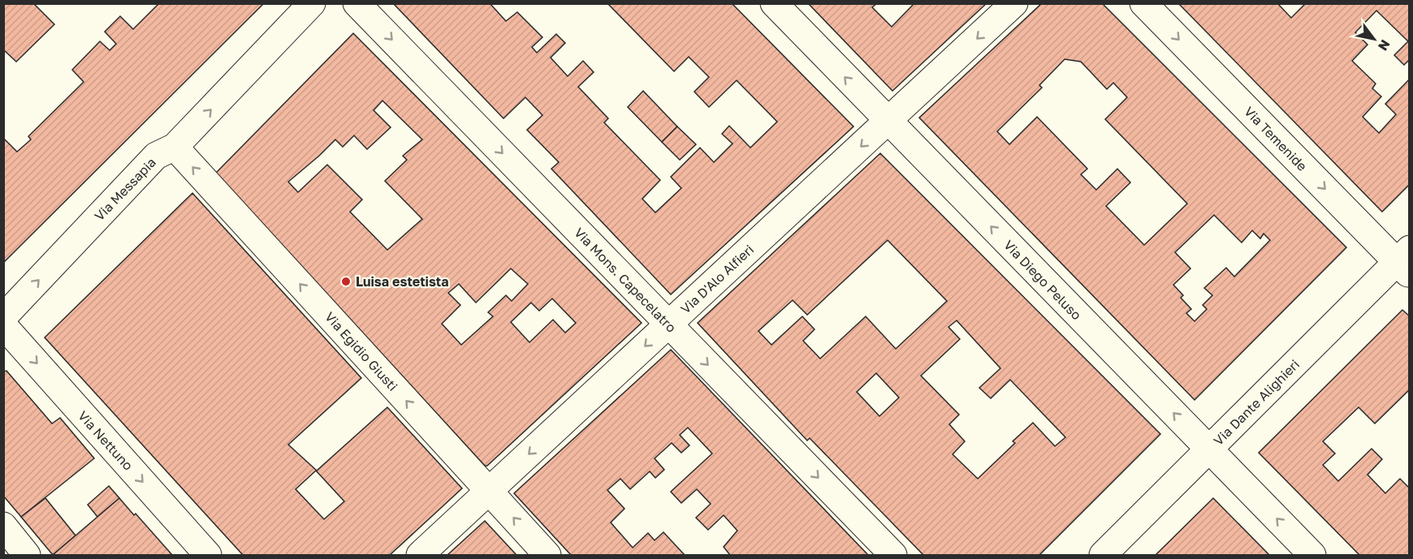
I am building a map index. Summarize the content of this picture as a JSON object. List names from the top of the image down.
{
  "streets": {
    "street": [
      "Via Temenide",
      "Via Messapia",
      "Via D'Alo Alfieri",
      "Via Mons. Capecelatro",
      "Via Diego Peluso",
      "Via Egidio Giusti",
      "Via Dante Alighieri",
      "Via Nettuno"
    ]
  },
  "crossings": [
    ["Via Temenide", "Via Dante Alighieri"],
    ["Via Messapia", "Via Egidio Giusti"],
    ["Via D'Alo Alfieri", "Via Mons. Capecelatro"],
    ["Via D'Alo Alfieri", "Via Diego Peluso"],
    ["Via D'Alo Alfieri", "Via Egidio Giusti"],
    ["Via Diego Peluso", "Via Dante Alighieri"]
  ],
  "one_way": [
    "Via Temenide",
    "Via Messapia",
    "Via D'Alo Alfieri",
    "Via Mons. Capecelatro",
    "Via Diego Peluso",
    "Via Egidio Giusti",
    "Via Nettuno"
  ],
  "places": ["Luisa estetista"],
  "north": "bottom right"
}
